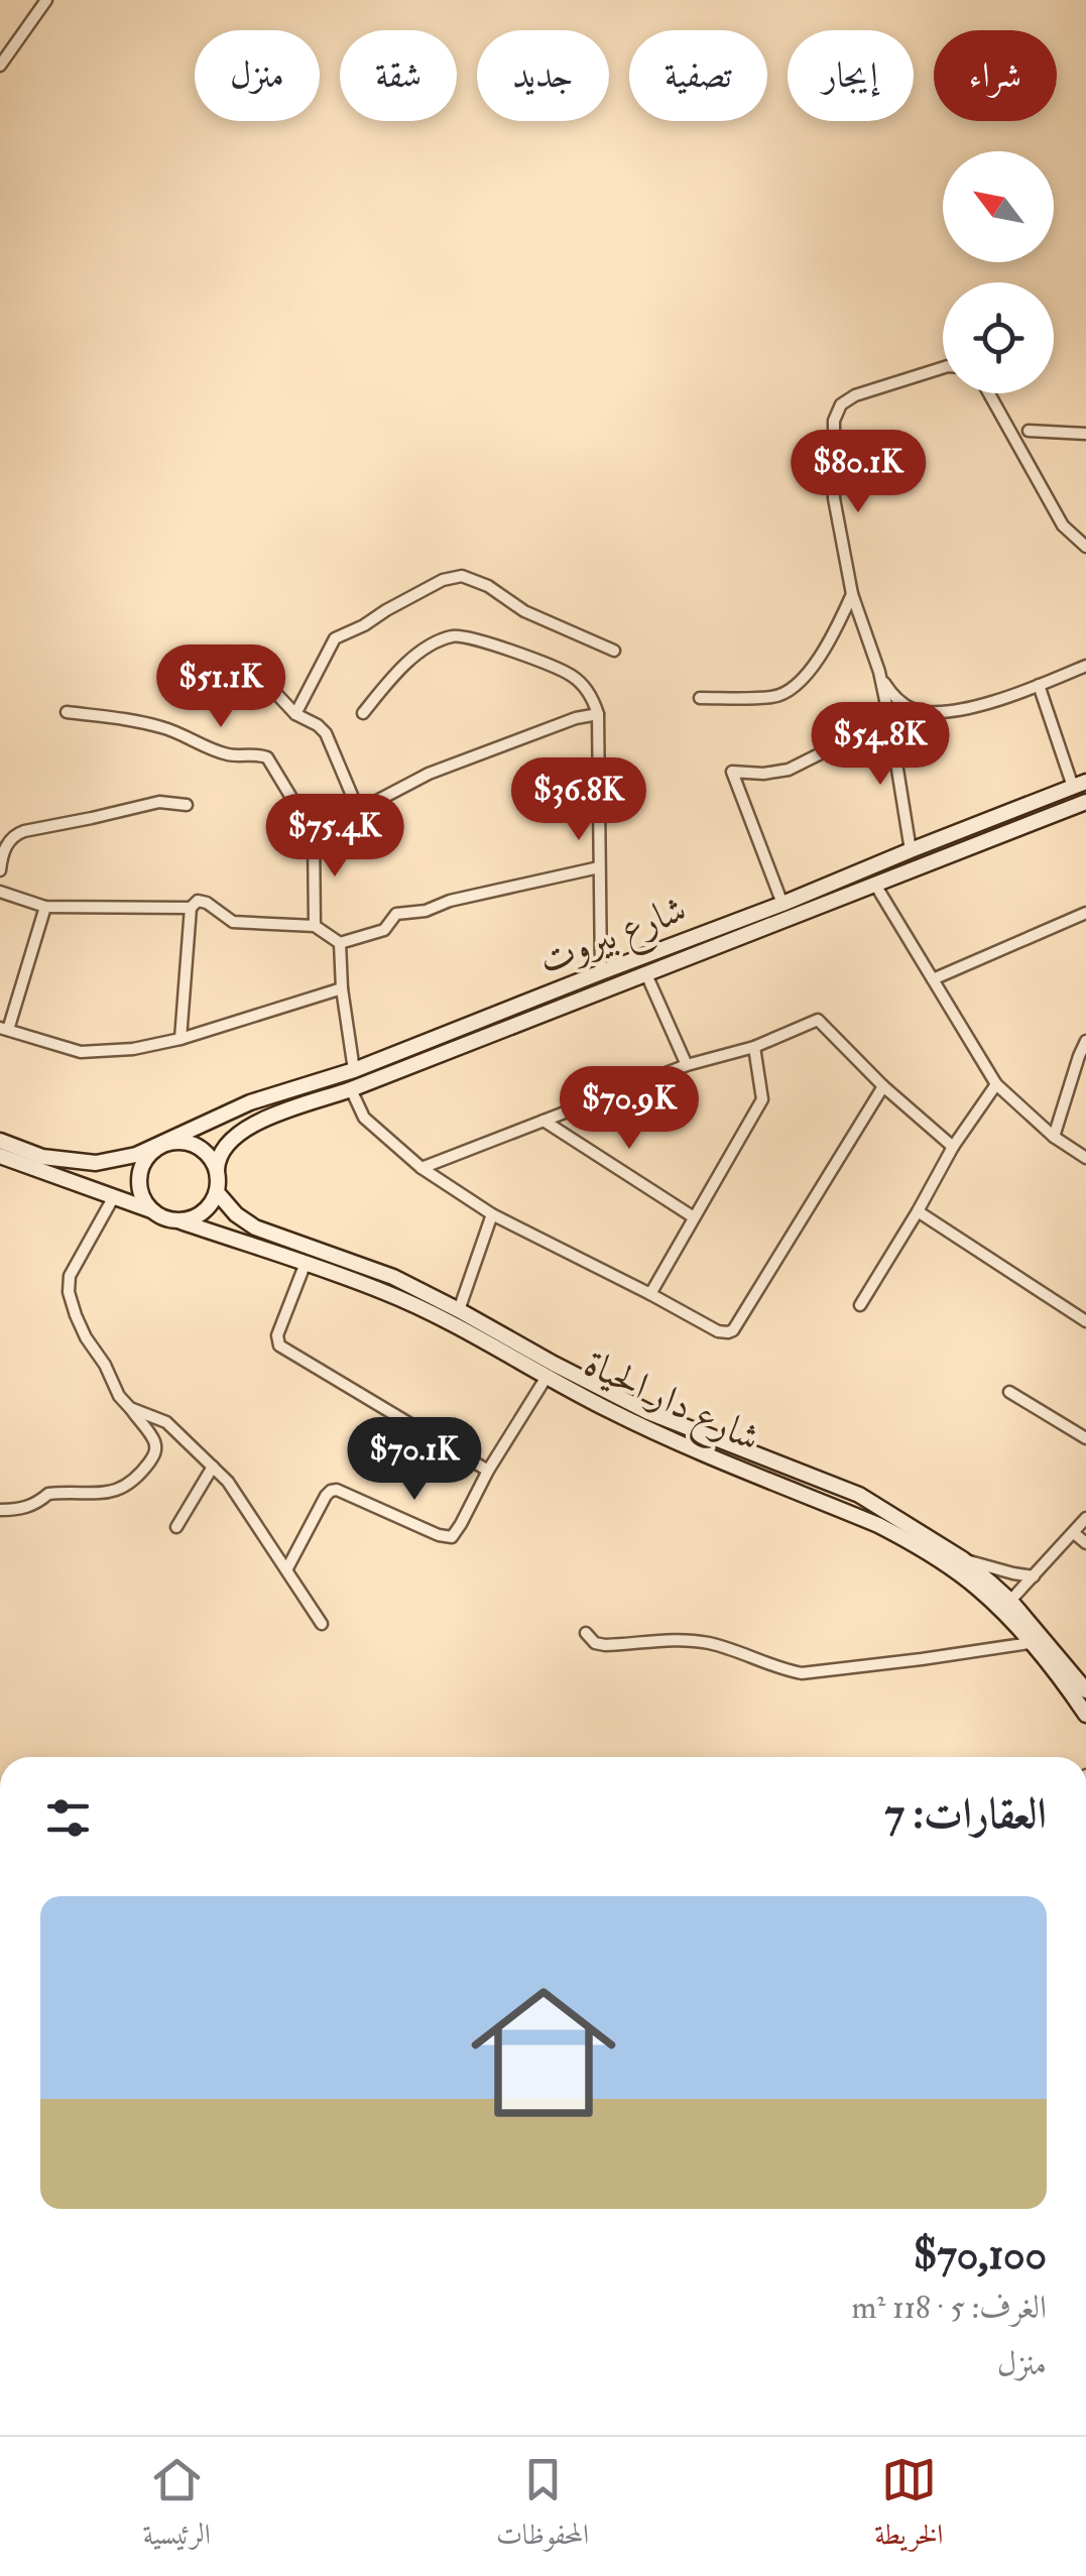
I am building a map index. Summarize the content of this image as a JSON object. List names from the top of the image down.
{
  "streets": {
    "main road": ["شارع بيروت", "شارع دار الحياة"]
  },
  "crossings": [
    ["شارع بيروت", "شارع دار الحياة"]
  ],
  "north": "top left",
  "page": {
    "chip": [
      "شراء",
      "إيجار",
      "تصفية",
      "جديد",
      "شقة",
      "منزل"
    ],
    "price": [
      "$80.1K",
      "$51.1K",
      "$54.8K",
      "$36.8K",
      "$75.4K",
      "$70.9K",
      "$70.1K"
    ],
    "heading": "العقارات: 7",
    "list": [
      {
        "name": "$70,100",
        "note": "الغرف: 5 · 118 m² · منزل"
      }
    ],
    "tabs": ["الخريطة", "المحفوظات", "الرئيسية"]
  }
}
